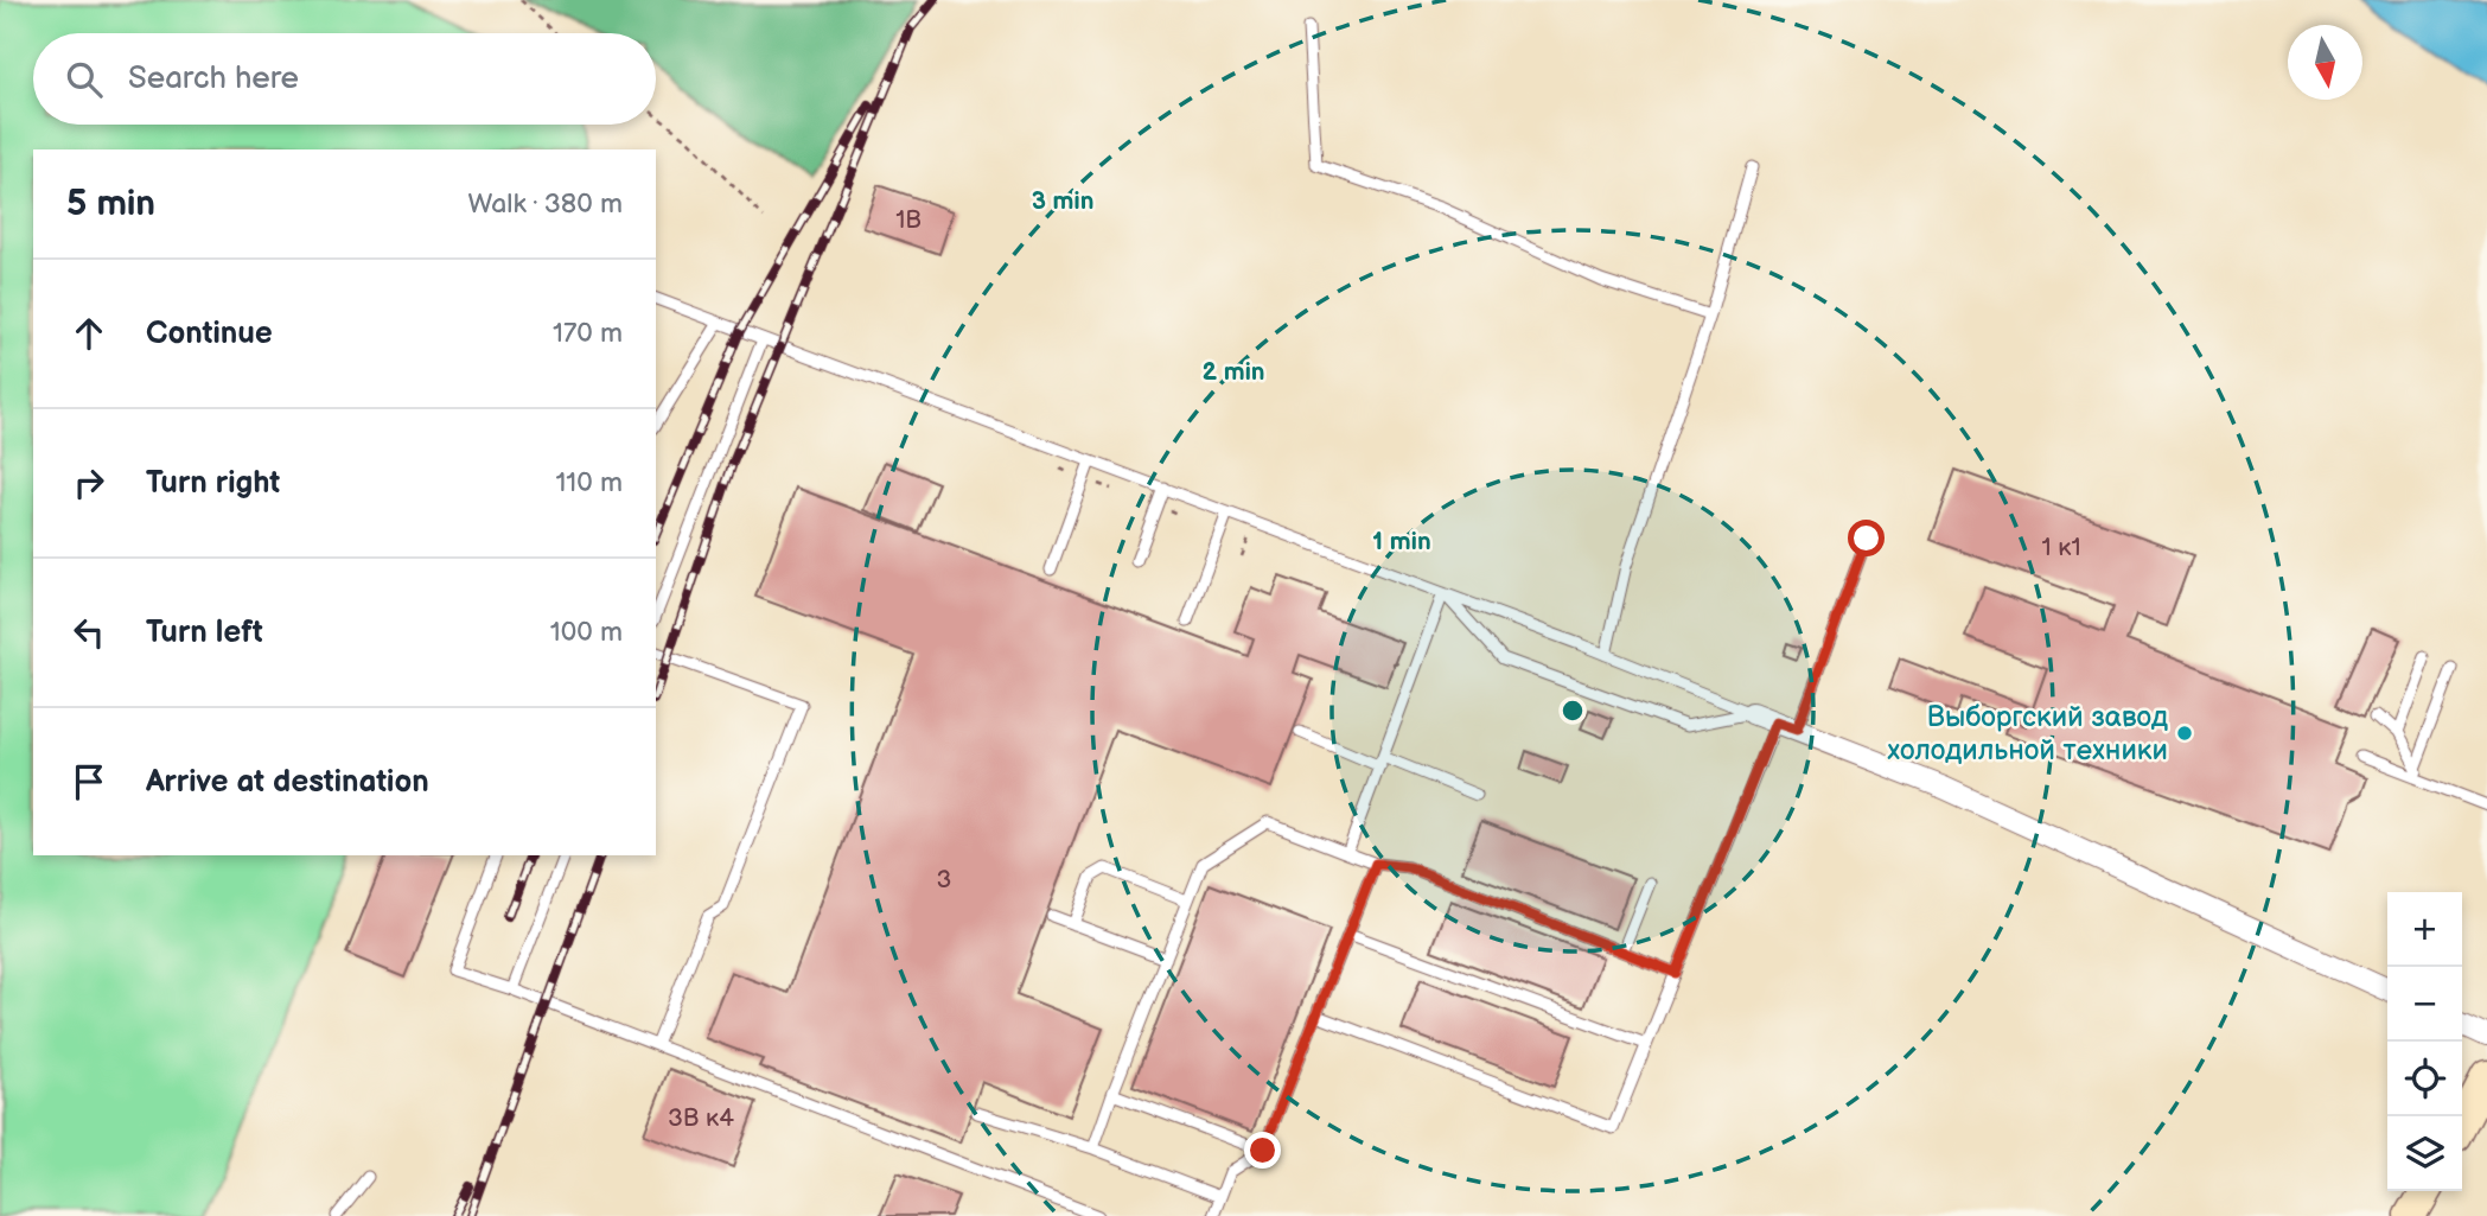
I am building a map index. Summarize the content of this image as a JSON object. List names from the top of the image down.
{
  "places": ["Выборгский завод холодильной техники"],
  "house_numbers": [
    "1В",
    "1 к1",
    "3",
    "3В к4"
  ],
  "north": "bottom",
  "page": {
    "search": "Search here",
    "heading": ["5 min", "Walk · 380 m"],
    "list": [
      ["Continue", "170 m"],
      ["Turn right", "110 m"],
      ["Turn left", "100 m"],
      "Arrive at destination"
    ],
    "map_buttons": ["+", "−"]
  },
  "rings": ["3 min", "2 min", "1 min"]
}
